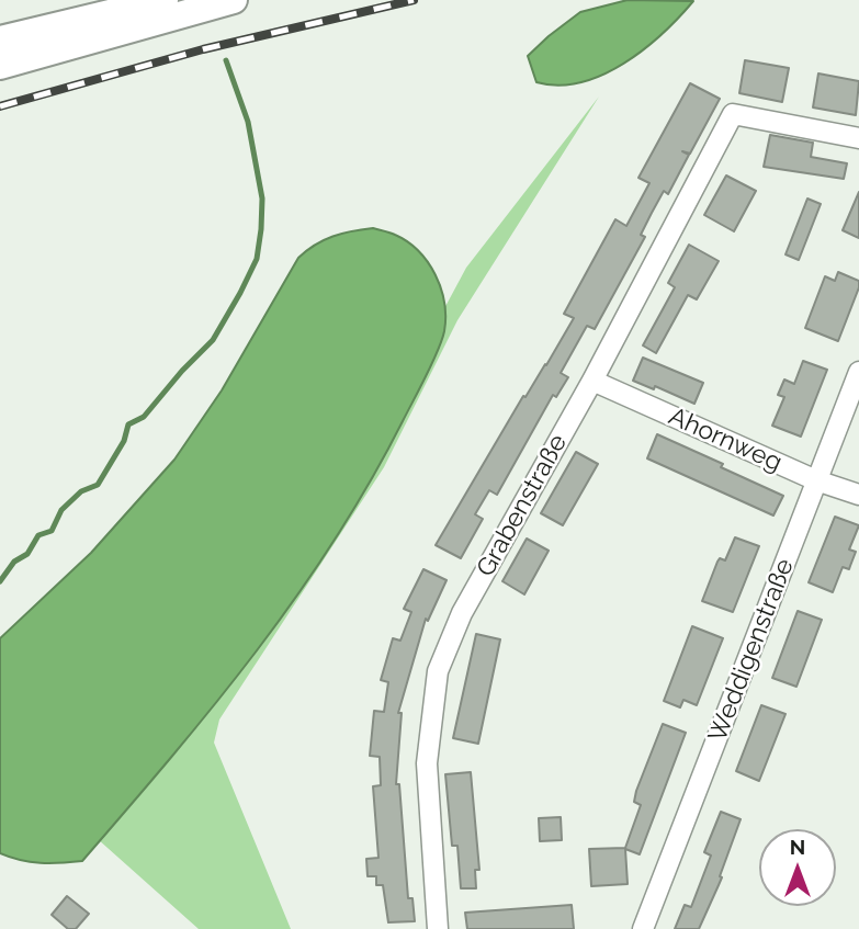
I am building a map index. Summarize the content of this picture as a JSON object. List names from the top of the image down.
{
  "streets": {
    "street": ["Ahornweg", "Grabenstraße", "Weddigenstraße"]
  },
  "crossings": [
    ["Ahornweg", "Grabenstraße"],
    ["Ahornweg", "Weddigenstraße"]
  ],
  "north": "top"
}
